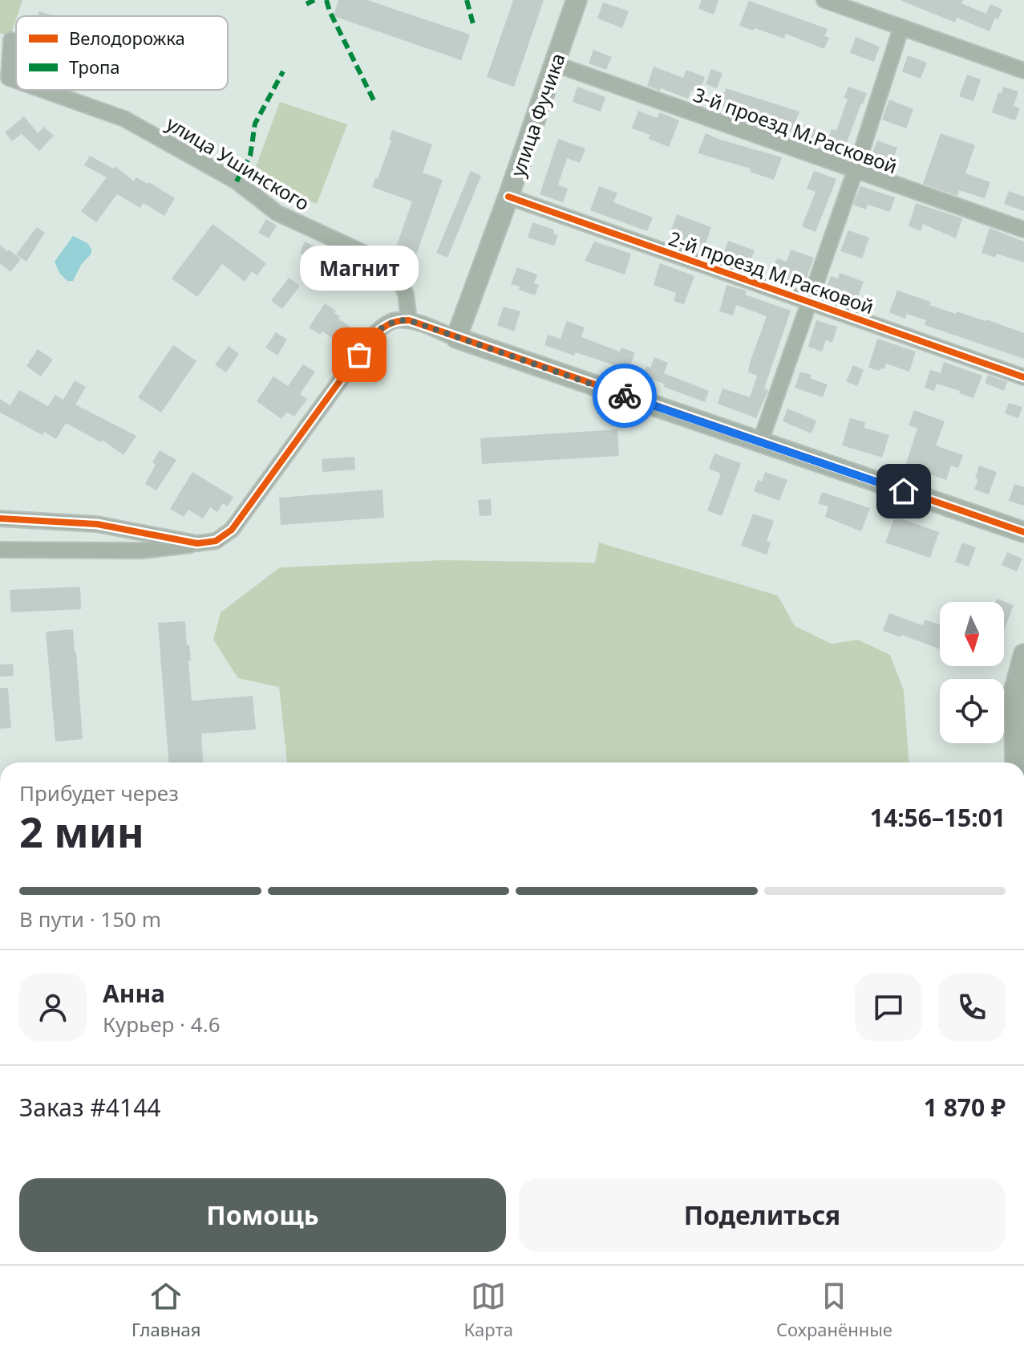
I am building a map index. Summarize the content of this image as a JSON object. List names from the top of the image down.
{
  "streets": {
    "street": [
      "улица Фучика",
      "3-й проезд М.Расковой",
      "улица Ушинского",
      "2-й проезд М.Расковой"
    ]
  },
  "crossings": [
    ["улица Фучика", "3-й проезд М.Расковой"],
    ["улица Фучика", "2-й проезд М.Расковой"]
  ],
  "places": ["Магнит"],
  "legend": ["Велодорожка", "Тропа"],
  "north": "bottom",
  "page": {
    "bubble": "Магнит",
    "heading": ["2 мин", "Прибудет через", "14:56–15:01"],
    "panel": [
      "Анна",
      "Курьер · 4.6",
      "Заказ #4144",
      "1 870 ₽"
    ],
    "bar": "В пути · 150 m",
    "buttons": ["Помощь", "Поделиться"],
    "tabs": ["Главная", "Карта", "Сохранённые"]
  }
}
